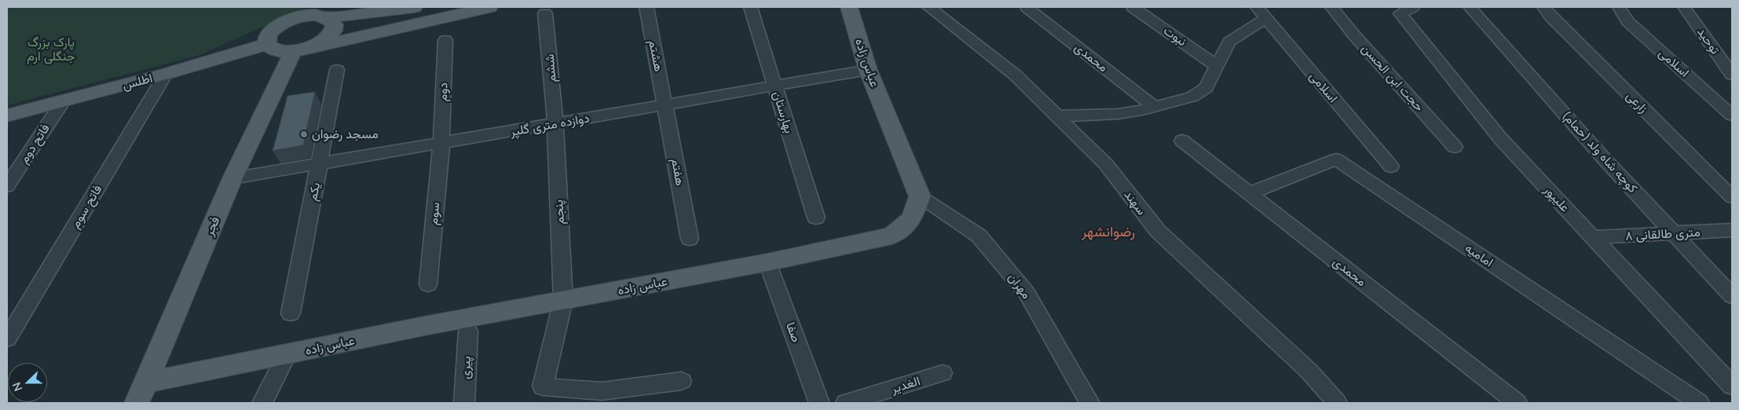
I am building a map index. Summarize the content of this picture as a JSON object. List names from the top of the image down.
{
  "streets": {
    "main road": ["عباس زاده", "اطلس", "فجر"],
    "street": [
      "نبوت",
      "توحید",
      "هشتم",
      "محمدی",
      "اسلامی",
      "ششم",
      "حجت ابن الحسن",
      "دوم",
      "زارعی",
      "بهارستان",
      "دوازده متری گلپر",
      "فاتح دوم",
      "کوچه شاه ولد (حمام)",
      "هفتم",
      "یکم",
      "علیپور",
      "سهند",
      "فاتح سوم",
      "پنجم",
      "سوم",
      "۸ متری طالقانی",
      "امامیه",
      "مهران",
      "صفا",
      "پیری",
      "الغدیر"
    ]
  },
  "crossings": [
    ["هشتم", "دوازده متری گلپر"],
    ["هشتم", "هفتم"],
    ["محمدی", "امامیه"],
    ["عباس زاده", "دوازده متری گلپر"],
    ["عباس زاده", "پنجم"],
    ["عباس زاده", "فجر"],
    ["عباس زاده", "مهران"],
    ["عباس زاده", "صفا"],
    ["ششم", "دوازده متری گلپر"],
    ["ششم", "پنجم"],
    ["اطلس", "فاتح دوم"],
    ["اطلس", "فاتح سوم"],
    ["دوم", "دوازده متری گلپر"],
    ["دوم", "سوم"],
    ["بهارستان", "دوازده متری گلپر"],
    ["دوازده متری گلپر", "هفتم"],
    ["دوازده متری گلپر", "یکم"],
    ["دوازده متری گلپر", "پنجم"],
    ["دوازده متری گلپر", "سوم"],
    ["دوازده متری گلپر", "فجر"],
    ["کوچه شاه ولد (حمام)", "۸ متری طالقانی"],
    ["علیپور", "۸ متری طالقانی"]
  ],
  "districts": ["رضوانشهر"],
  "parks": ["پارک بزرگ جنگلی ارم"],
  "places": ["مسجد رضوان"],
  "north": "left"
}
